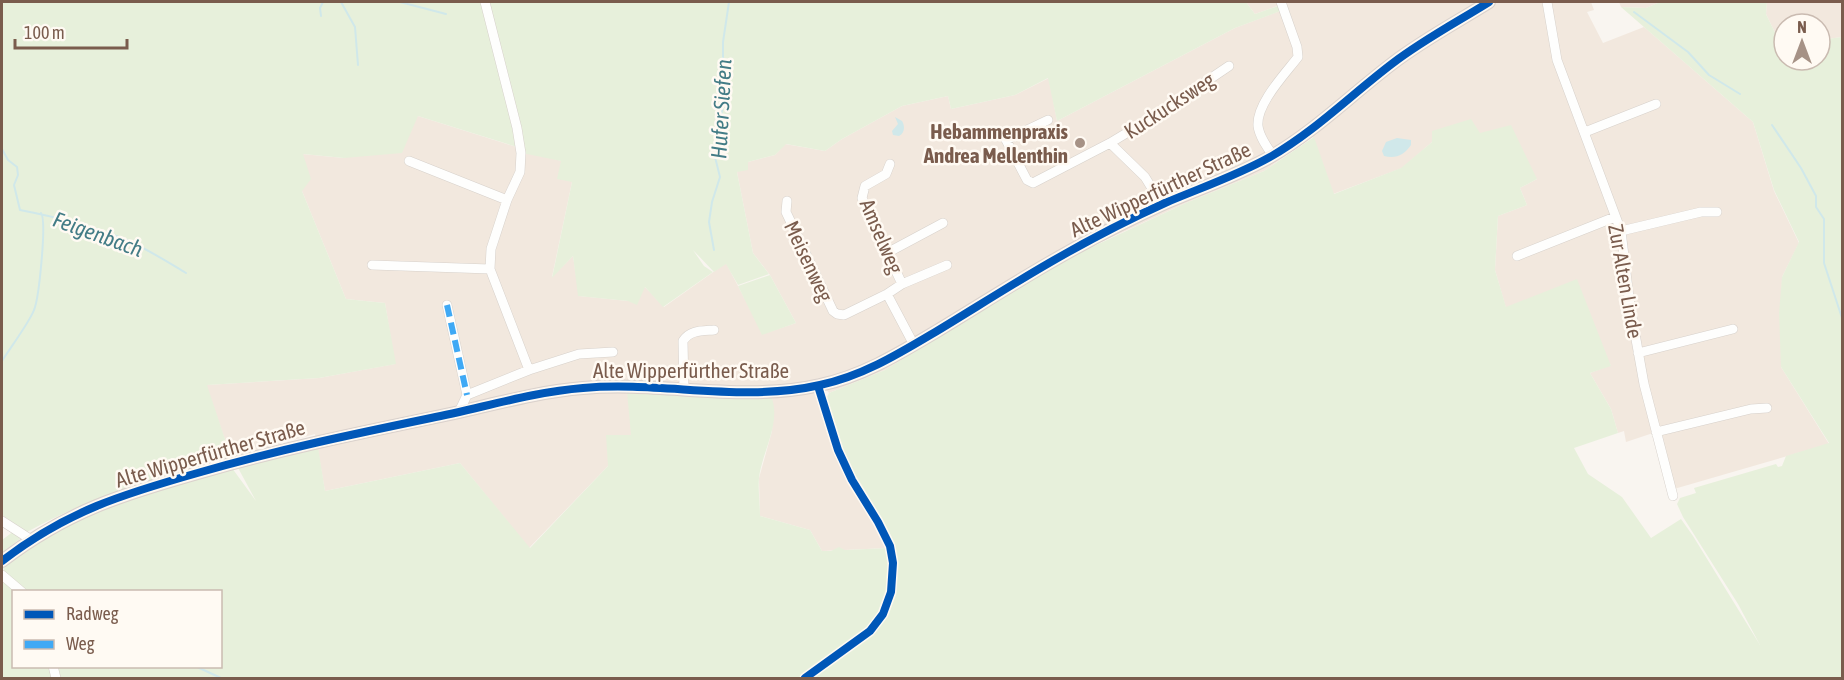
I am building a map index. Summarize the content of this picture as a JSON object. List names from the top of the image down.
{
  "streets": {
    "main road": ["Alte Wipperfürther Straße"],
    "street": [
      "Kuckucksweg",
      "Amselweg",
      "Meisenweg",
      "Zur Alten Linde"
    ]
  },
  "crossings": [
    ["Amselweg", "Meisenweg"]
  ],
  "water": ["Hufer Siefen", "Feigenbach"],
  "places": ["Hebammenpraxis Andrea Mellenthin"],
  "legend": ["Radweg", "Weg"],
  "scale_bar": "100 m",
  "north": "top"
}
